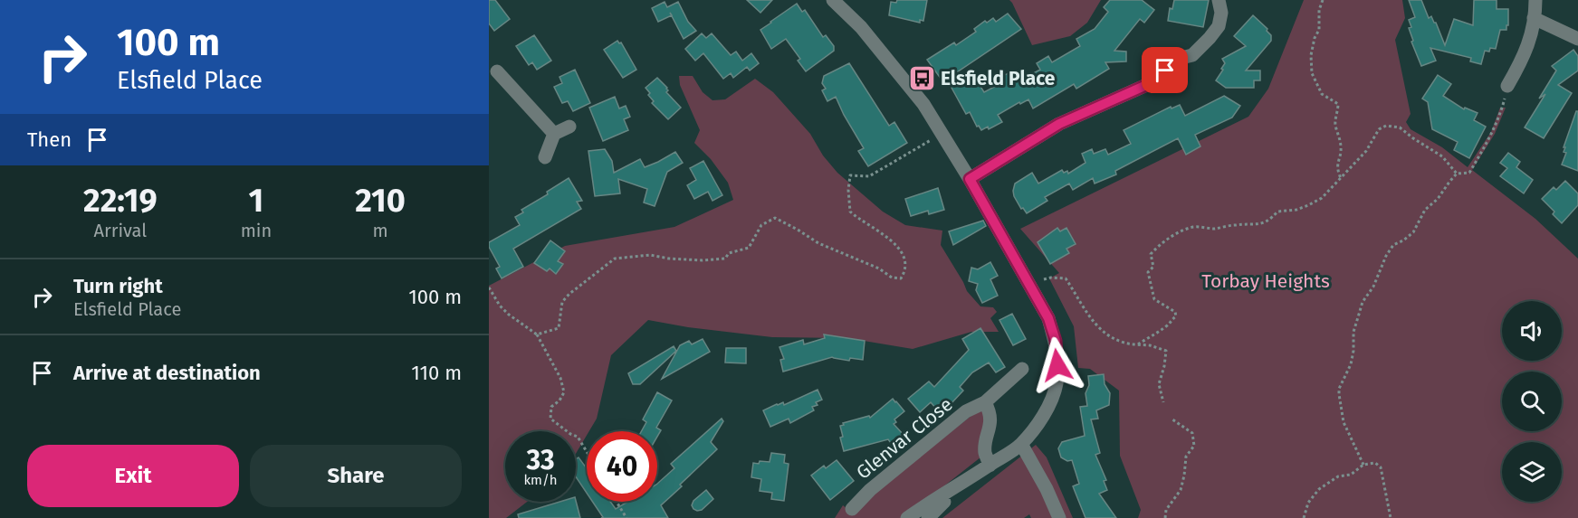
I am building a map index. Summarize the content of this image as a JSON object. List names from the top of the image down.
{
  "streets": {
    "street": ["Glenvar Close"]
  },
  "parks": ["Torbay Heights"],
  "places": {
    "bus stop": ["Elsfield Place"]
  },
  "page": {
    "turn": ["100 m", "Elsfield Place"],
    "then": "Then",
    "eta": [
      "22:19",
      "Arrival",
      "1",
      "min",
      "210",
      "m"
    ],
    "list": [
      {
        "name": "Turn right",
        "note": "Elsfield Place",
        "value": "100 m"
      },
      {
        "name": "Arrive at destination",
        "value": "110 m"
      }
    ],
    "speed": "33 km/h",
    "limit": "40",
    "buttons": ["Exit", "Share"]
  }
}
